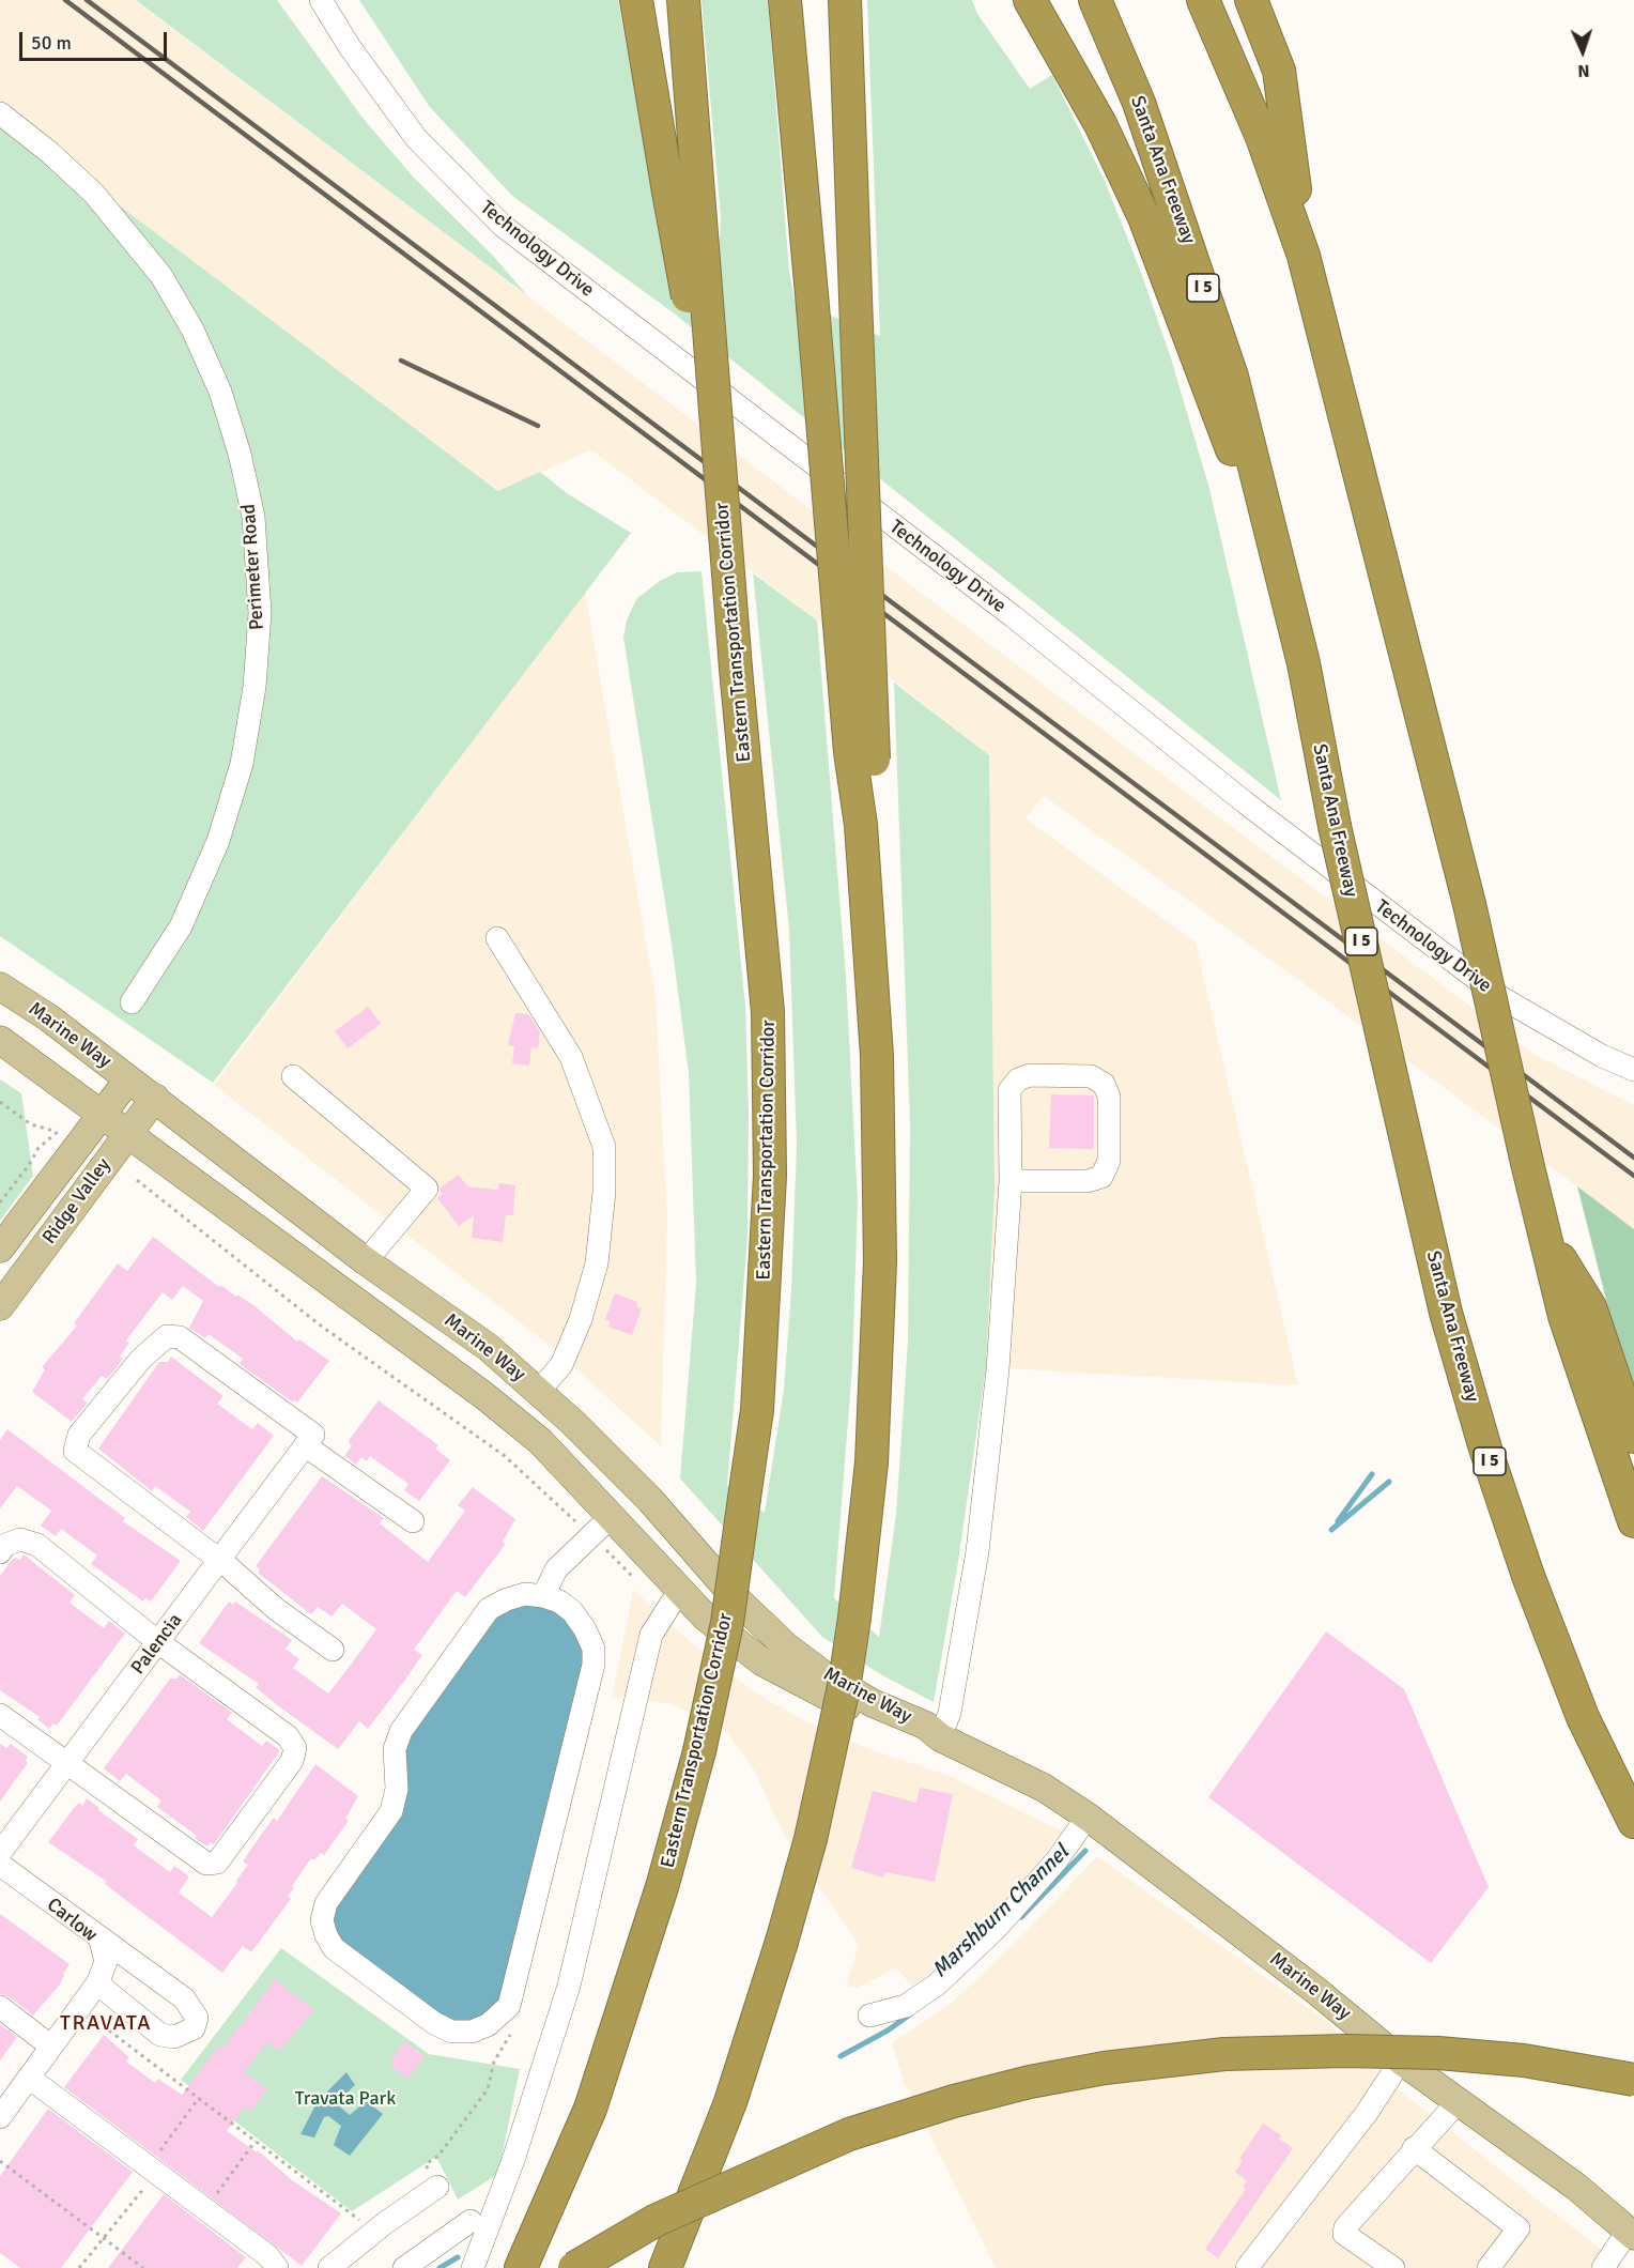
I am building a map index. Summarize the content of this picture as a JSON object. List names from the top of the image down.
{
  "streets": {
    "highway": ["Santa Ana Freeway", "I 5", "Eastern Transportation Corridor"],
    "main road": ["Marine Way", "Ridge Valley"],
    "street": [
      "Technology Drive",
      "Perimeter Road",
      "Palencia",
      "Carlow"
    ]
  },
  "crossings": [
    ["Marine Way", "Ridge Valley"]
  ],
  "districts": ["TRAVATA"],
  "water": ["Marshburn Channel"],
  "parks": ["Travata Park"],
  "scale_bar": "50 m",
  "north": "bottom"
}
